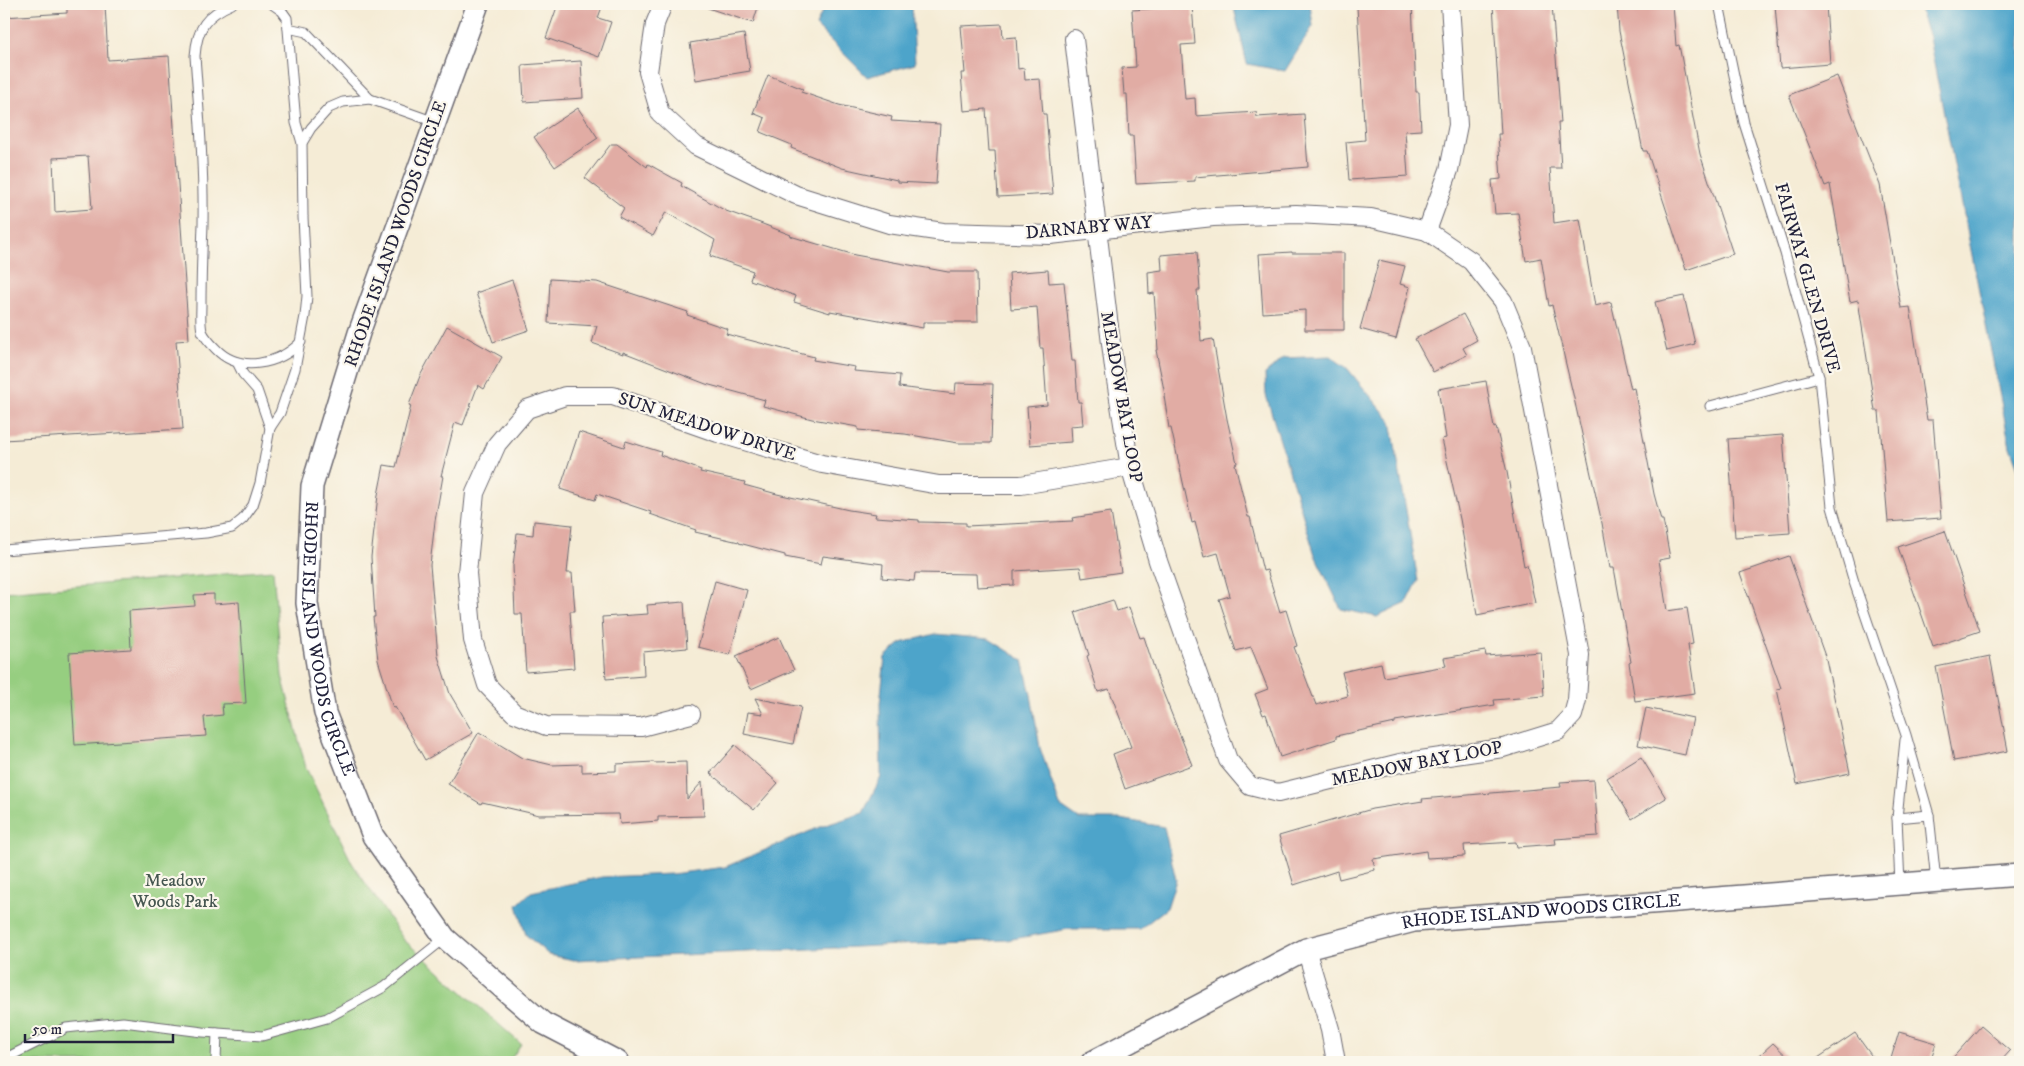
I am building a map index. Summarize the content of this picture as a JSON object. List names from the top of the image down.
{
  "streets": {
    "street": [
      "DARNABY WAY",
      "RHODE ISLAND WOODS CIRCLE",
      "MEADOW BAY LOOP",
      "SUN MEADOW DRIVE"
    ],
    "lane": ["FAIRWAY GLEN DRIVE"]
  },
  "crossings": [
    ["DARNABY WAY", "MEADOW BAY LOOP"],
    ["RHODE ISLAND WOODS CIRCLE", "FAIRWAY GLEN DRIVE"],
    ["MEADOW BAY LOOP", "SUN MEADOW DRIVE"]
  ],
  "parks": ["Meadow Woods Park"],
  "scale_bar": "50 m"
}
